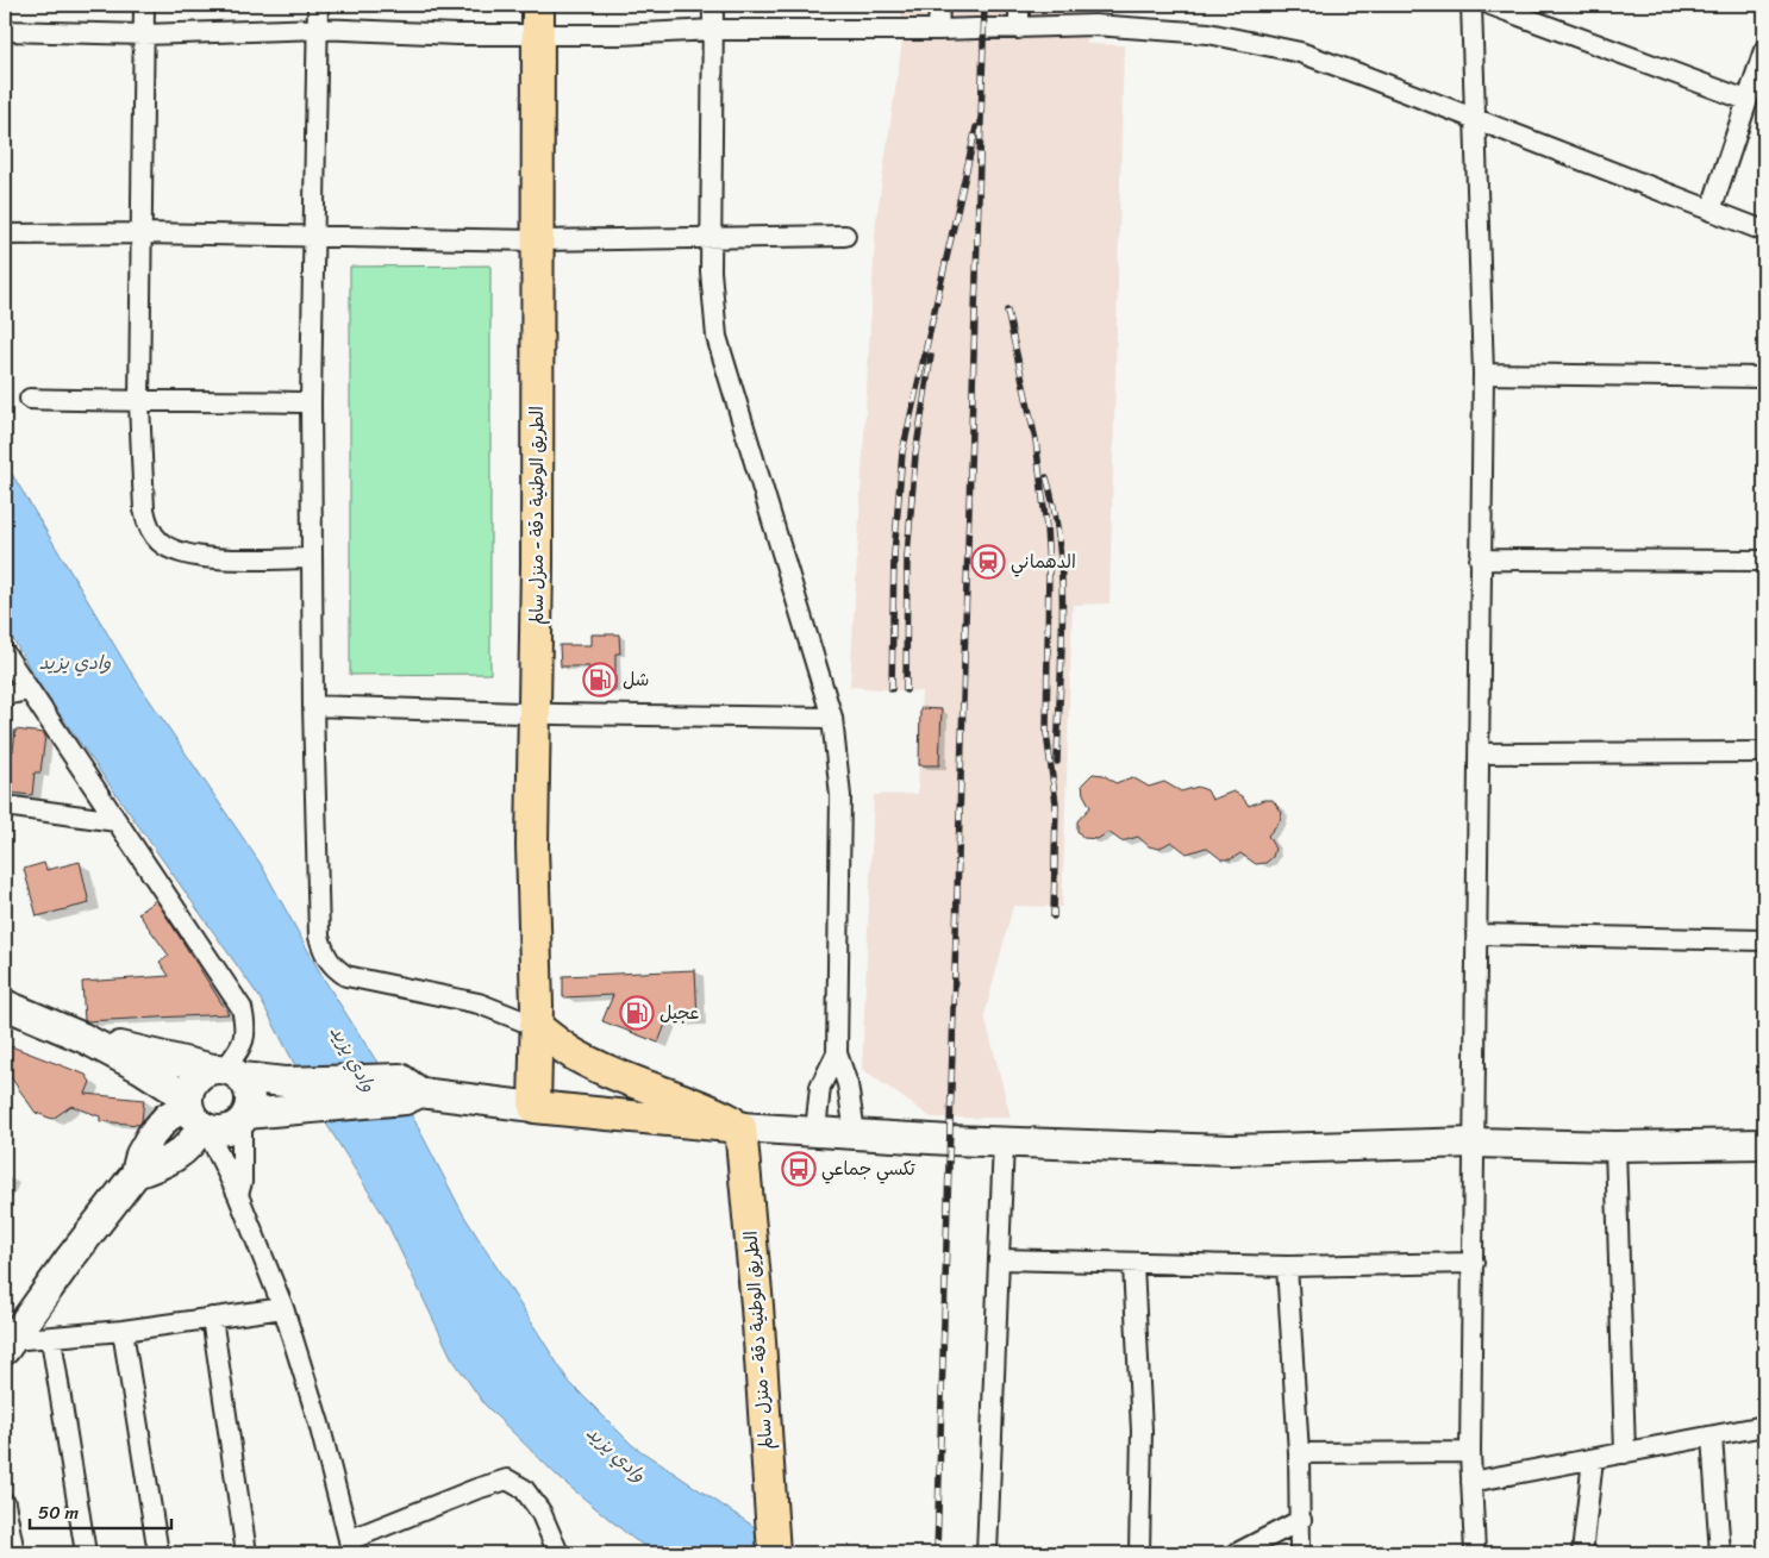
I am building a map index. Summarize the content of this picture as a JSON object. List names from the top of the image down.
{
  "streets": {
    "main road": ["الطريق الوطنية دقة - منزل سالم"]
  },
  "water": ["وادي يزيد"],
  "places": {
    "station": ["الدهماني"],
    "fuel station": ["شل", "عجيل"],
    "bus stop": ["تكسي جماعي"]
  },
  "scale_bar": "50 m"
}
